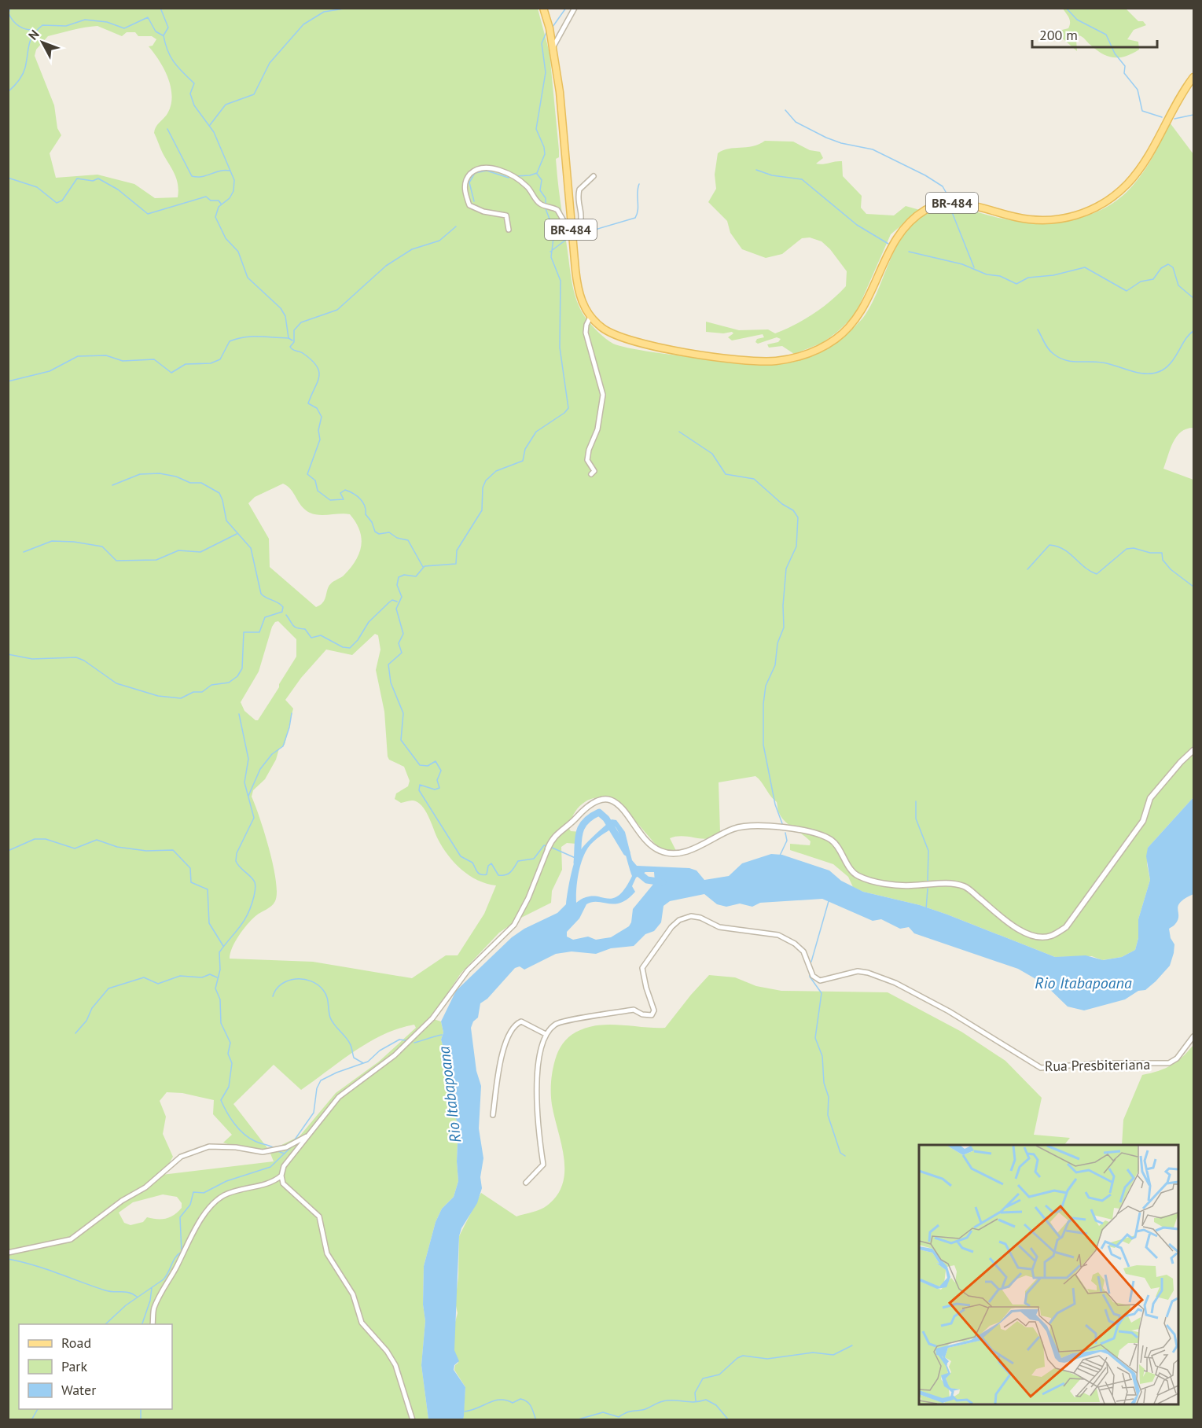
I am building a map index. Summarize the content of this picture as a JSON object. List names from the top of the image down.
{
  "streets": {
    "main road": ["BR-484"],
    "street": ["Rua Presbiteriana"]
  },
  "water": ["Rio Itabapoana"],
  "legend": ["Road", "Park", "Water"],
  "scale_bar": "200 m",
  "north": "top left"
}
